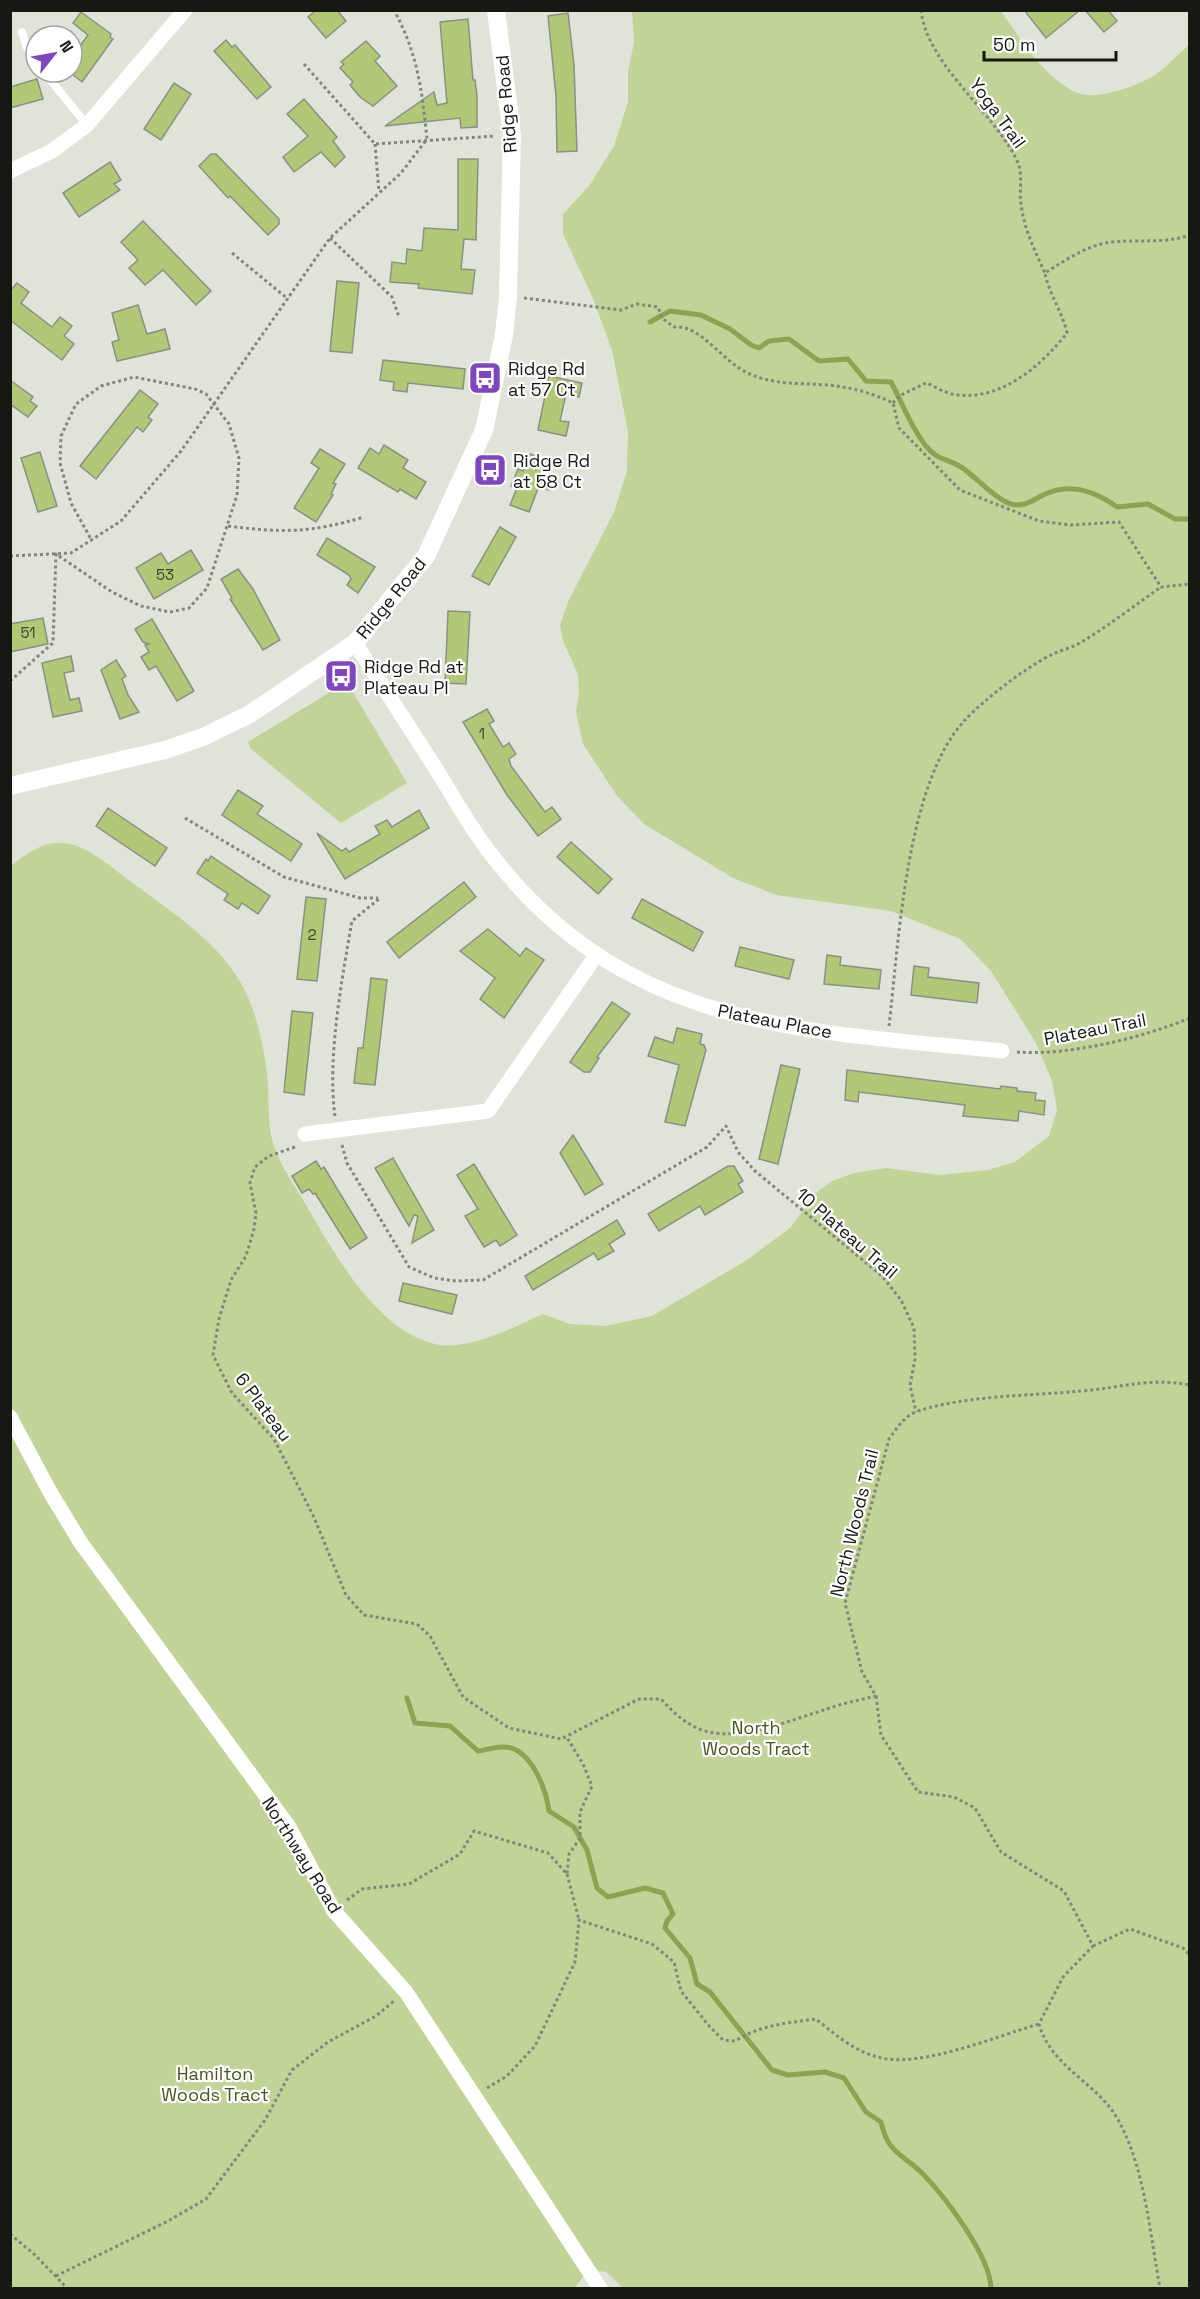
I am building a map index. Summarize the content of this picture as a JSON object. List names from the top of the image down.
{
  "streets": {
    "street": ["Ridge Road", "Plateau Place", "Northway Road"],
    "path": [
      "Yoga Trail",
      "Plateau Trail",
      "10 Plateau Trail",
      "6 Plateau",
      "North Woods Trail"
    ]
  },
  "crossings": [
    ["Ridge Road", "Plateau Place"],
    ["Plateau Place", "Plateau Trail"],
    ["10 Plateau Trail", "North Woods Trail"]
  ],
  "parks": ["North Woods Tract", "Hamilton Woods Tract"],
  "places": {
    "bus stop": ["Ridge Rd at 57 Ct", "Ridge Rd at 58 Ct", "Ridge Rd at Plateau Pl"]
  },
  "house_numbers": [
    "53",
    "51",
    "1",
    "2"
  ],
  "scale_bar": "50 m",
  "north": "top right"
}
